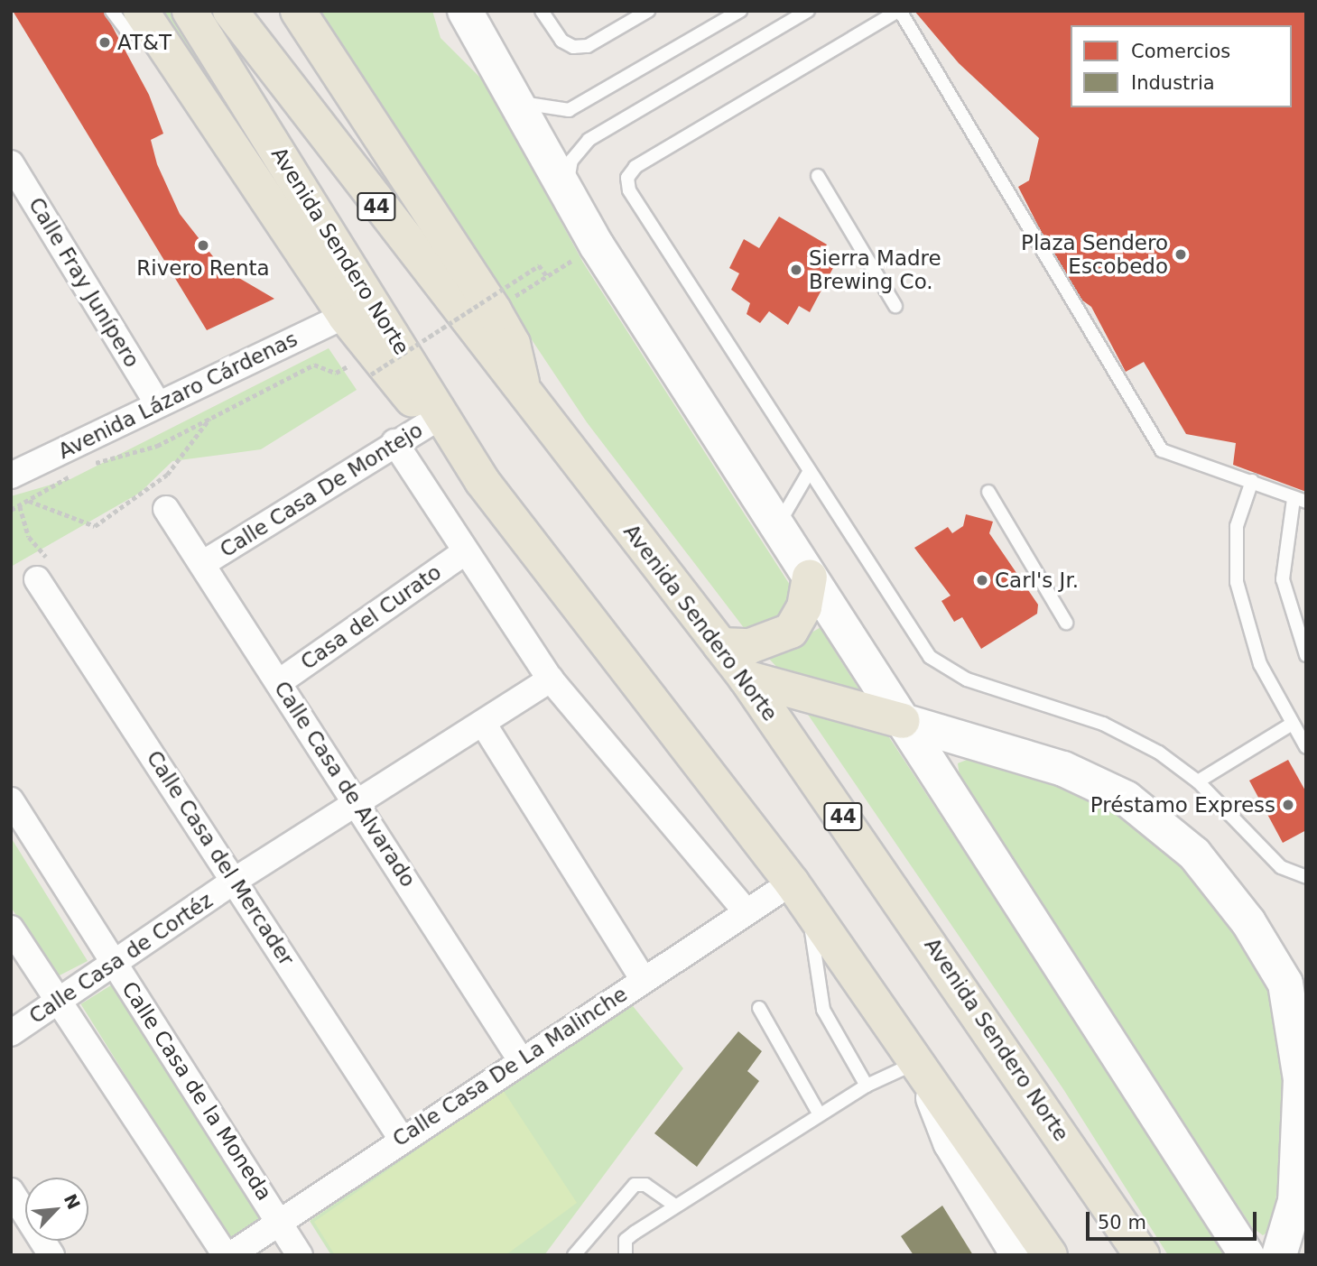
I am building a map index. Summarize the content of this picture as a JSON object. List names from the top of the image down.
{
  "streets": {
    "main road": ["44", "Avenida Sendero Norte"],
    "street": [
      "Calle Fray Junípero",
      "Avenida Lázaro Cárdenas",
      "Calle Casa De Montejo",
      "Casa del Curato",
      "Calle Casa de Alvarado",
      "Calle Casa del Mercader",
      "Calle Casa de Cortéz",
      "Calle Casa De La Malinche",
      "Calle Casa de la Moneda"
    ]
  },
  "crossings": [
    ["Avenida Sendero Norte", "Calle Casa De Montejo"],
    ["Avenida Sendero Norte", "Calle Casa De La Malinche"],
    ["Calle Fray Junípero", "Avenida Lázaro Cárdenas"],
    ["Calle Casa De Montejo", "Calle Casa de Alvarado"],
    ["Casa del Curato", "Calle Casa de Alvarado"],
    ["Calle Casa de Alvarado", "Calle Casa de Cortéz"],
    ["Calle Casa de Alvarado", "Calle Casa De La Malinche"],
    ["Calle Casa del Mercader", "Calle Casa de Cortéz"],
    ["Calle Casa del Mercader", "Calle Casa De La Malinche"],
    ["Calle Casa de Cortéz", "Calle Casa de la Moneda"],
    ["Calle Casa De La Malinche", "Calle Casa de la Moneda"]
  ],
  "places": [
    "AT&T",
    "Rivero Renta",
    "Plaza Sendero Escobedo",
    "Sierra Madre Brewing Co.",
    "Carl's Jr.",
    "Préstamo Express"
  ],
  "legend": ["Comercios", "Industria"],
  "scale_bar": "50 m",
  "north": "top right"
}
